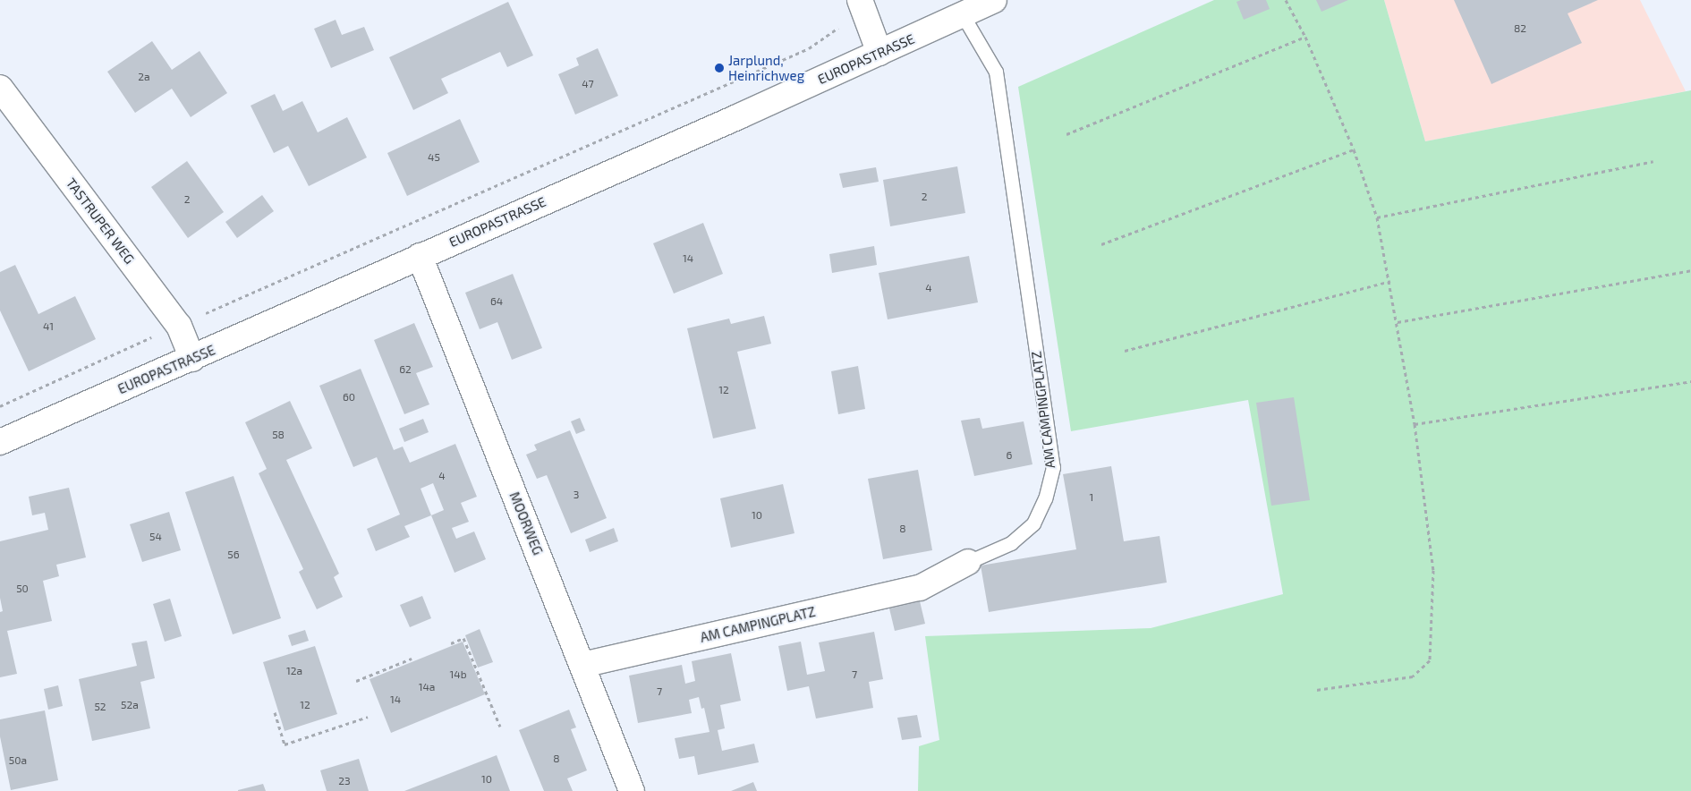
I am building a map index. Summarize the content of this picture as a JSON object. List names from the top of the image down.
{
  "streets": {
    "street": [
      "EUROPASTRASSE",
      "TASTRUPER WEG",
      "AM CAMPINGPLATZ",
      "MOORWEG"
    ]
  },
  "crossings": [
    ["EUROPASTRASSE", "TASTRUPER WEG"],
    ["EUROPASTRASSE", "AM CAMPINGPLATZ"],
    ["EUROPASTRASSE", "MOORWEG"],
    ["AM CAMPINGPLATZ", "MOORWEG"]
  ],
  "places": ["Jarplund, Heinrichweg"],
  "house_numbers": [
    "82",
    "2a",
    "47",
    "45",
    "2",
    "2",
    "14",
    "4",
    "64",
    "41",
    "62",
    "12",
    "60",
    "58",
    "6",
    "4",
    "3",
    "1",
    "10",
    "8",
    "54",
    "56",
    "50",
    "12a",
    "14b",
    "7",
    "14a",
    "7",
    "14",
    "52a",
    "12",
    "52",
    "8",
    "50a",
    "10",
    "23"
  ]
}
